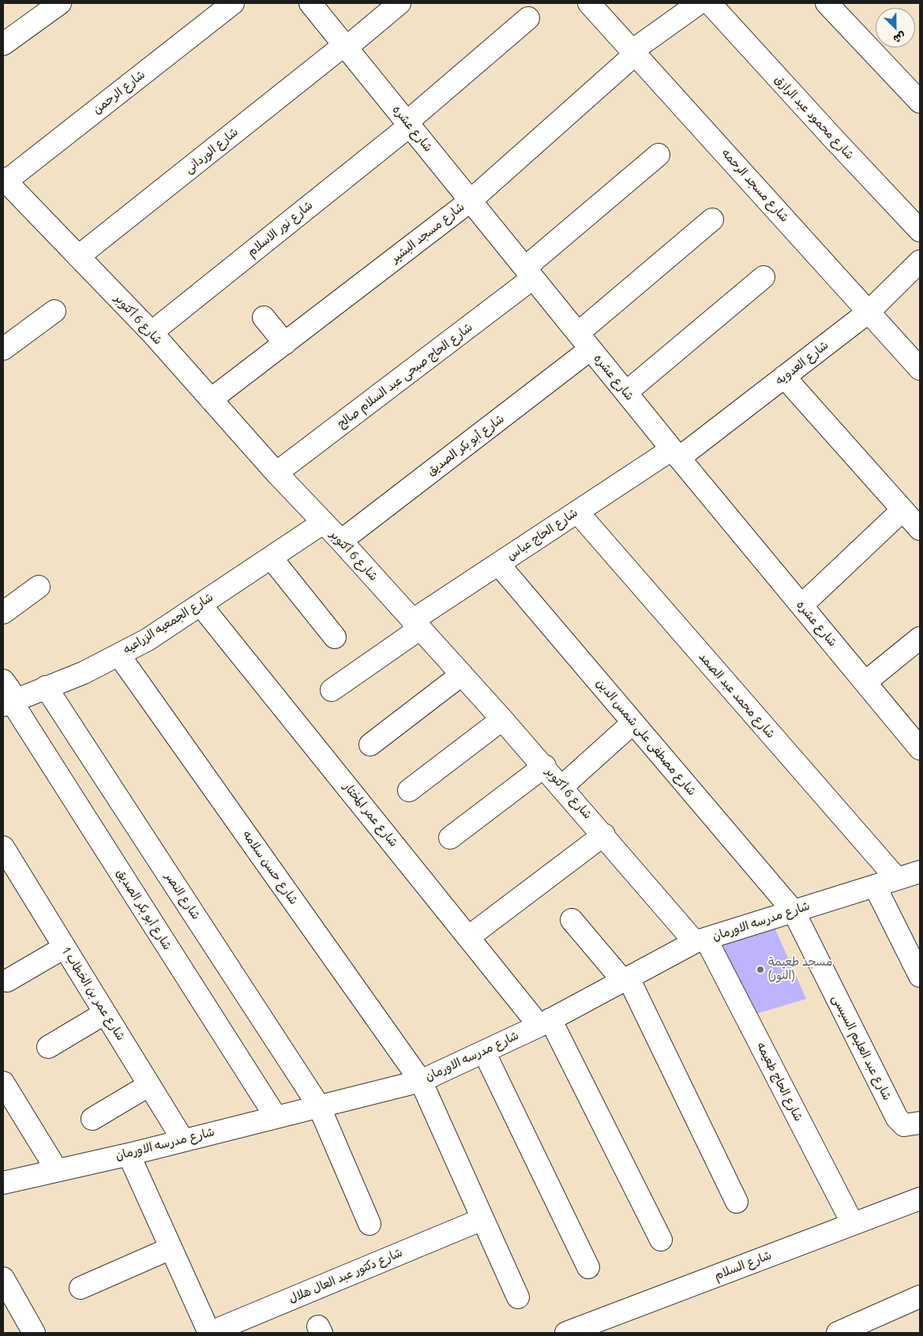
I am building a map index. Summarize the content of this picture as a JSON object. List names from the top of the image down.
{
  "streets": {
    "street": [
      "شارع الرحمن",
      "شارع محمود عبد الرازق",
      "شارع عشره",
      "شارع الوردانى",
      "شارع مسجد الرحمه",
      "شارع نور الاسلام",
      "شارع مسجد البشير",
      "شارع 6 أكتوبر",
      "شارع العدويه",
      "شارع الحاج صبحى عبد السلام صالح",
      "شارع أبو بكر الصديق",
      "شارع الحاج عباس",
      "شارع الجمعيه الزراعيه",
      "شارع محمد عبد الصمد",
      "شارع مصطفى على شمس الدين",
      "شارع عمر المختار",
      "شارع حسن سلامه",
      "شارع النصر",
      "شارع مدرسه الاورمان",
      "شارع عمر بن الخطاب 1",
      "شارع عبد العليم السيسى",
      "شارع الحاج طعيمه",
      "شارع السلام",
      "شارع دكتور عبد العال هلال"
    ]
  },
  "crossings": [
    ["شارع الرحمن", "شارع 6 أكتوبر"],
    ["شارع عشره", "شارع الوردانى"],
    ["شارع عشره", "شارع نور الاسلام"],
    ["شارع عشره", "شارع مسجد البشير"],
    ["شارع عشره", "شارع العدويه"],
    ["شارع عشره", "شارع الحاج صبحى عبد السلام صالح"],
    ["شارع عشره", "شارع أبو بكر الصديق"],
    ["شارع عشره", "شارع الحاج عباس"],
    ["شارع الوردانى", "شارع 6 أكتوبر"],
    ["شارع مسجد الرحمه", "شارع مسجد البشير"],
    ["شارع مسجد الرحمه", "شارع العدويه"],
    ["شارع نور الاسلام", "شارع 6 أكتوبر"],
    ["شارع مسجد البشير", "شارع 6 أكتوبر"],
    ["شارع 6 أكتوبر", "شارع الحاج صبحى عبد السلام صالح"],
    ["شارع 6 أكتوبر", "شارع أبو بكر الصديق"],
    ["شارع 6 أكتوبر", "شارع الحاج عباس"],
    ["شارع 6 أكتوبر", "شارع الجمعيه الزراعيه"],
    ["شارع 6 أكتوبر", "شارع مدرسه الاورمان"],
    ["شارع 6 أكتوبر", "شارع الحاج طعيمه"],
    ["شارع العدويه", "شارع الحاج عباس"],
    ["شارع أبو بكر الصديق", "شارع الجمعيه الزراعيه"],
    ["شارع أبو بكر الصديق", "شارع مدرسه الاورمان"],
    ["شارع الحاج عباس", "شارع محمد عبد الصمد"],
    ["شارع الحاج عباس", "شارع مصطفى على شمس الدين"],
    ["شارع الجمعيه الزراعيه", "شارع عمر المختار"],
    ["شارع الجمعيه الزراعيه", "شارع حسن سلامه"],
    ["شارع الجمعيه الزراعيه", "شارع النصر"],
    ["شارع محمد عبد الصمد", "شارع مدرسه الاورمان"],
    ["شارع مصطفى على شمس الدين", "شارع مدرسه الاورمان"],
    ["شارع مصطفى على شمس الدين", "شارع عبد العليم السيسى"],
    ["شارع عمر المختار", "شارع مدرسه الاورمان"],
    ["شارع حسن سلامه", "شارع مدرسه الاورمان"],
    ["شارع حسن سلامه", "شارع دكتور عبد العال هلال"],
    ["شارع النصر", "شارع مدرسه الاورمان"],
    ["شارع مدرسه الاورمان", "شارع عمر بن الخطاب 1"],
    ["شارع مدرسه الاورمان", "شارع عبد العليم السيسى"],
    ["شارع مدرسه الاورمان", "شارع الحاج طعيمه"],
    ["شارع الحاج طعيمه", "شارع السلام"]
  ],
  "places": ["مسجد طعيمة (النور)"],
  "north": "bottom right"
}
